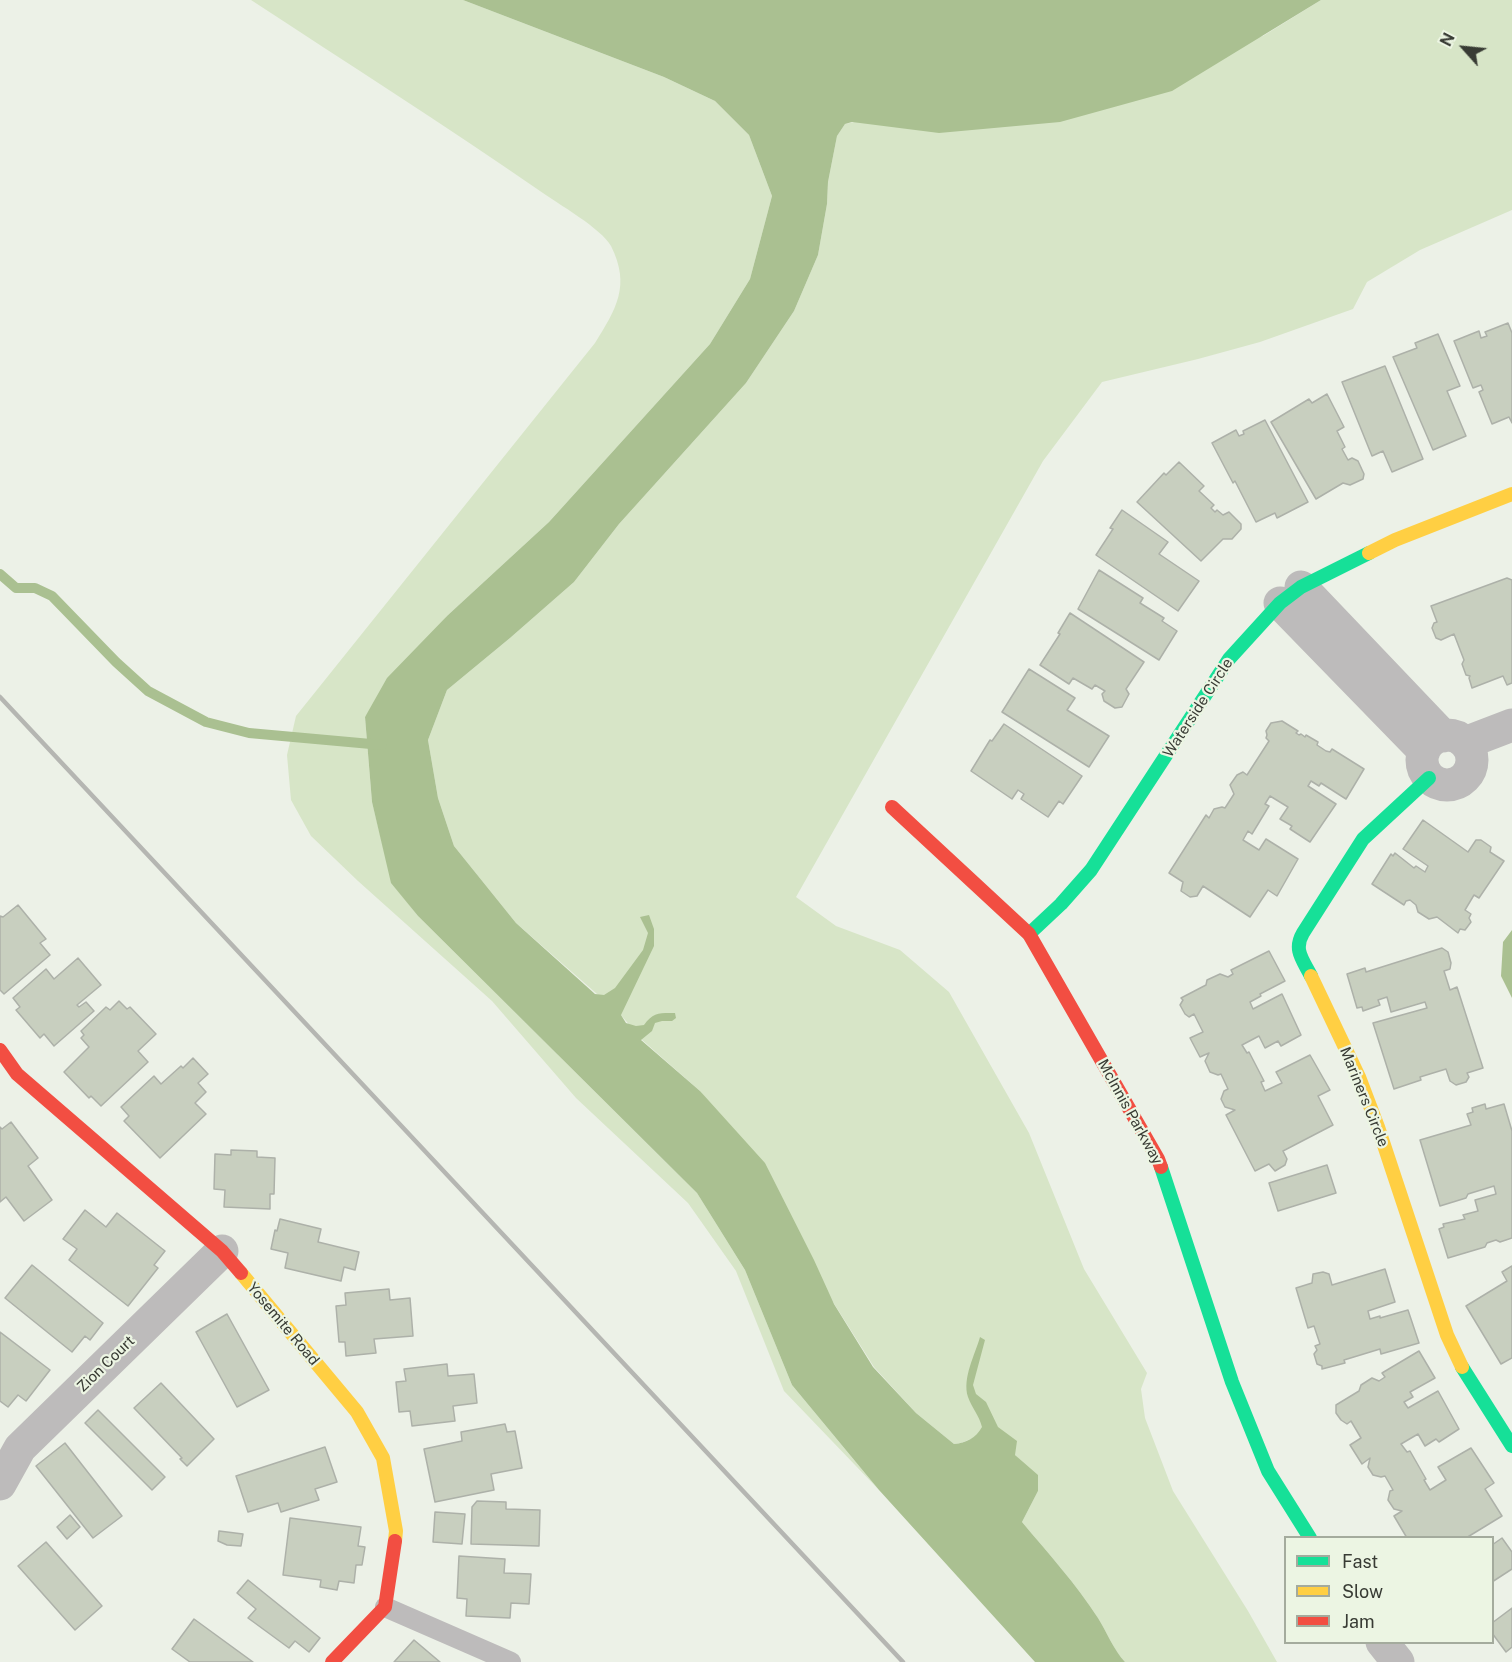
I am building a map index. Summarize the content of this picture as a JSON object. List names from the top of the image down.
{
  "streets": {
    "street": [
      "Waterside Circle",
      "Mariners Circle",
      "McInnis Parkway",
      "Yosemite Road",
      "Zion Court"
    ]
  },
  "crossings": [
    ["Waterside Circle", "McInnis Parkway"],
    ["Yosemite Road", "Zion Court"]
  ],
  "legend": ["Fast", "Slow", "Jam"],
  "north": "top left"
}
